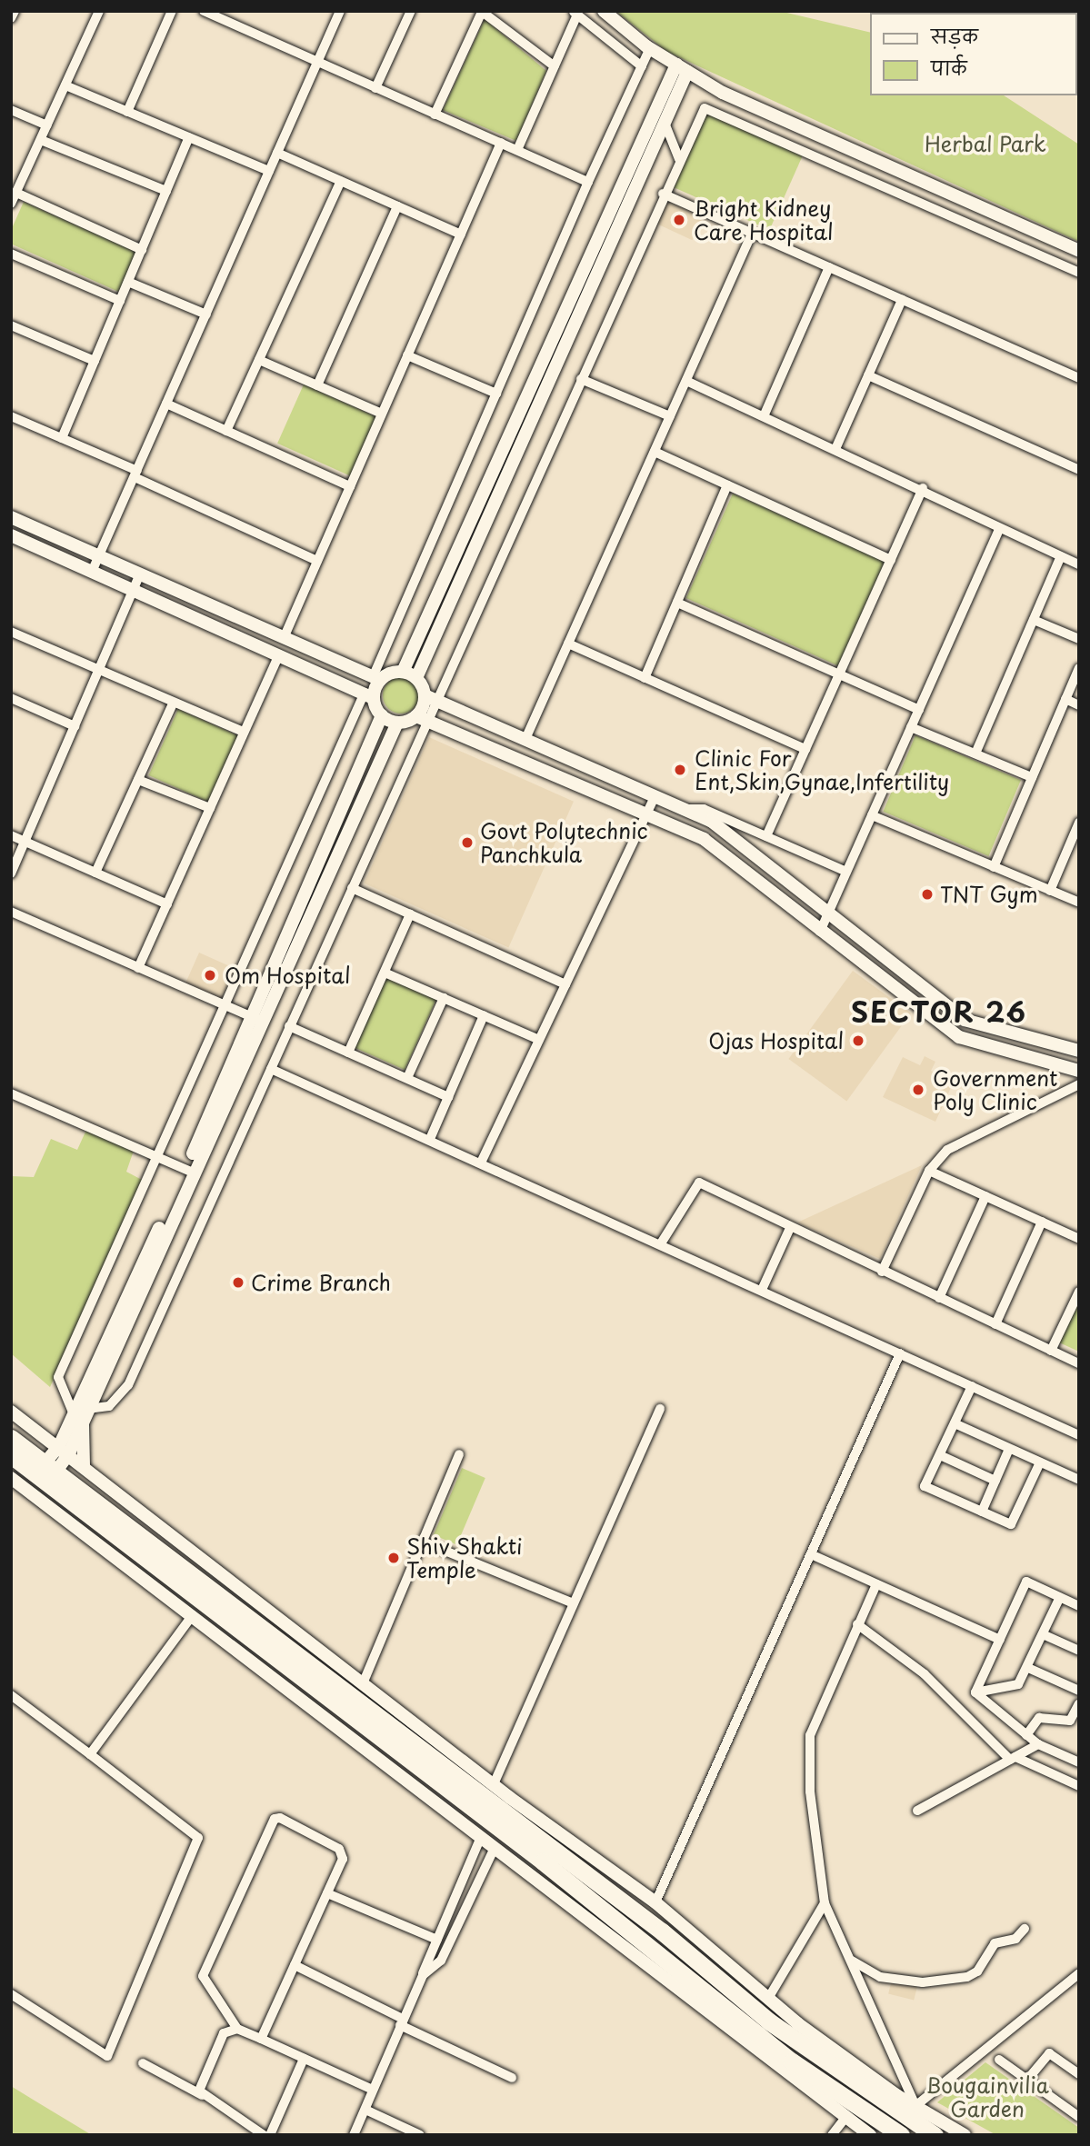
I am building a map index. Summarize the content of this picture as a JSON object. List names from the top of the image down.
{
  "districts": ["SECTOR 26"],
  "parks": ["Herbal Park", "Bougainvilia Garden"],
  "places": [
    "Bright Kidney Care Hospital",
    "Clinic For Ent,Skin,Gynae,Infertility",
    "Govt Polytechnic Panchkula",
    "TNT Gym",
    "Om Hospital",
    "Ojas Hospital",
    "Government Poly Clinic",
    "Crime Branch",
    "Shiv Shakti Temple"
  ],
  "legend": ["सड़क", "पार्क"]
}
